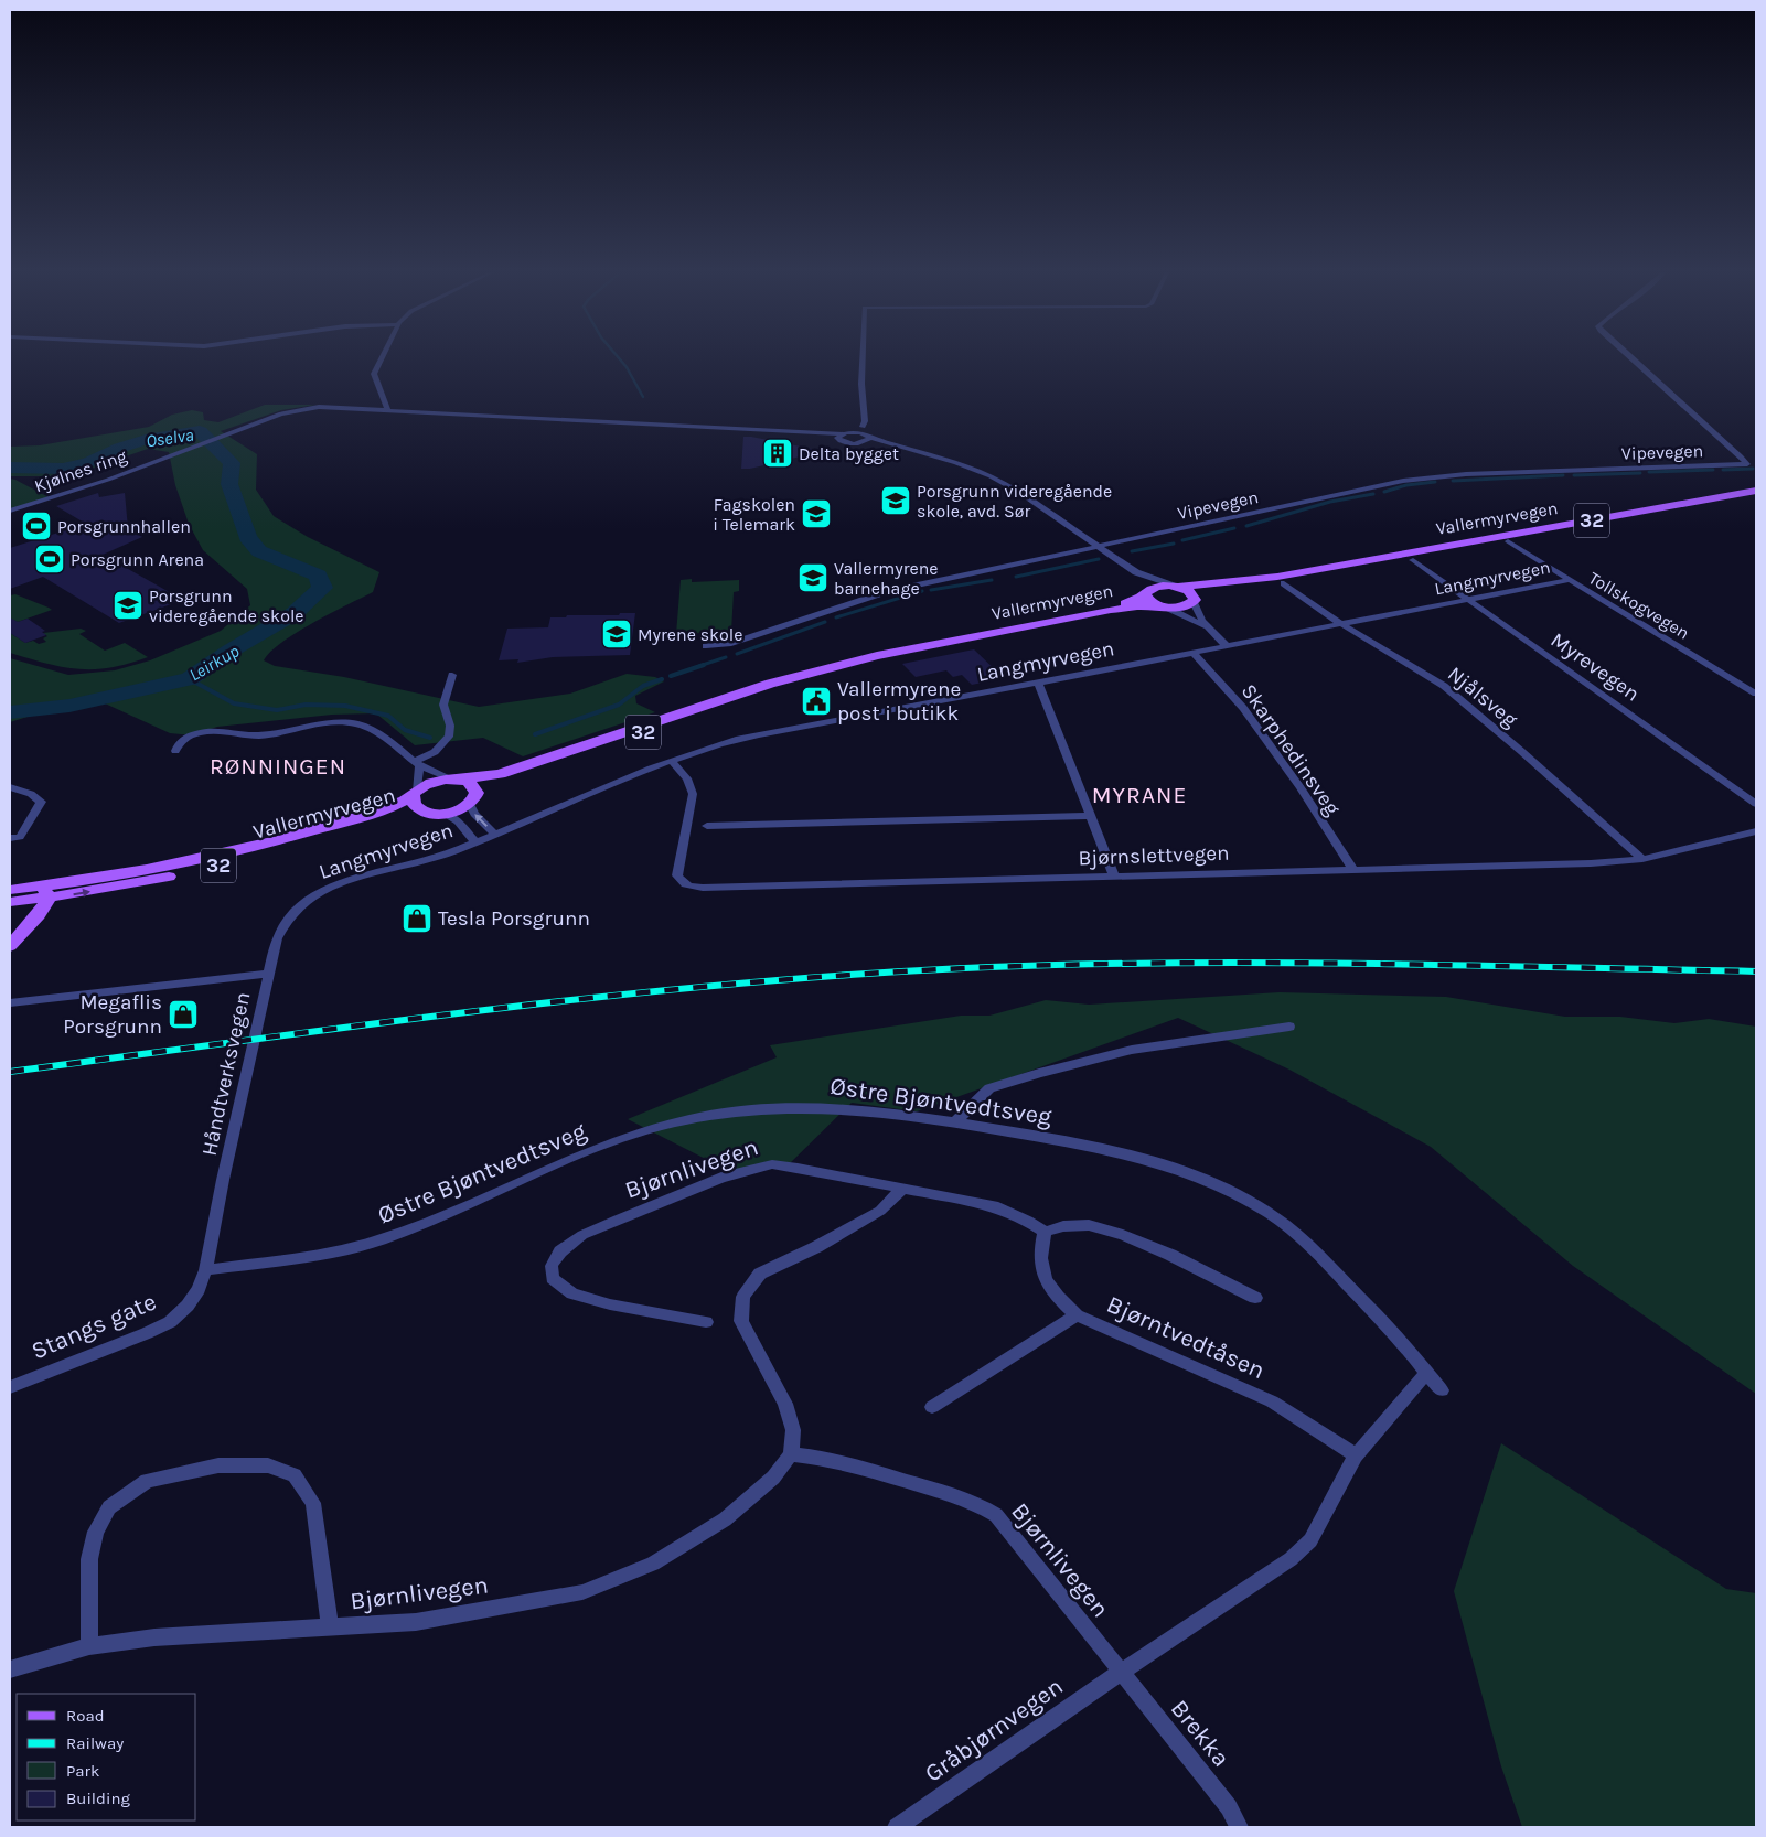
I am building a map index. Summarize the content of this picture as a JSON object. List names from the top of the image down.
{
  "streets": {
    "main road": ["Vallermyrvegen", "32"],
    "street": [
      "Vipevegen",
      "Kjølnes ring",
      "Langmyrvegen",
      "Tollskogvegen",
      "Myrevegen",
      "Njålsveg",
      "Skarphedinsveg",
      "Bjørnslettvegen",
      "Håndtverksvegen",
      "Østre Bjøntvedtsveg",
      "Bjørnlivegen",
      "Stangs gate",
      "Bjørntvedtåsen",
      "Gråbjørnvegen",
      "Brekka"
    ]
  },
  "crossings": [
    ["Vallermyrvegen", "32"],
    ["Vallermyrvegen", "Langmyrvegen"],
    ["Vallermyrvegen", "Njålsveg"],
    ["32", "Langmyrvegen"],
    ["Langmyrvegen", "Tollskogvegen"],
    ["Langmyrvegen", "Myrevegen"],
    ["Langmyrvegen", "Njålsveg"],
    ["Langmyrvegen", "Skarphedinsveg"],
    ["Langmyrvegen", "Bjørnslettvegen"],
    ["Langmyrvegen", "Håndtverksvegen"],
    ["Njålsveg", "Bjørnslettvegen"],
    ["Skarphedinsveg", "Bjørnslettvegen"],
    ["Håndtverksvegen", "Østre Bjøntvedtsveg"],
    ["Håndtverksvegen", "Stangs gate"],
    ["Østre Bjøntvedtsveg", "Stangs gate"],
    ["Bjørnlivegen", "Gråbjørnvegen"],
    ["Bjørnlivegen", "Brekka"],
    ["Gråbjørnvegen", "Brekka"]
  ],
  "districts": ["RØNNINGEN", "MYRANE"],
  "water": ["Oselva", "Leirkup"],
  "places": {
    "building": ["Delta bygget"],
    "school or university": [
      "Porsgrunn videregående skole, avd. Sør",
      "Fagskolen i Telemark",
      "Vallermyrene barnehage",
      "Porsgrunn videregående skole",
      "Myrene skole"
    ],
    "sports": ["Porsgrunnhallen", "Porsgrunn Arena"],
    "public building": ["Vallermyrene post i butikk"],
    "shop": ["Tesla Porsgrunn", "Megaflis Porsgrunn"]
  },
  "legend": [
    "Road",
    "Railway",
    "Park",
    "Building"
  ]
}
